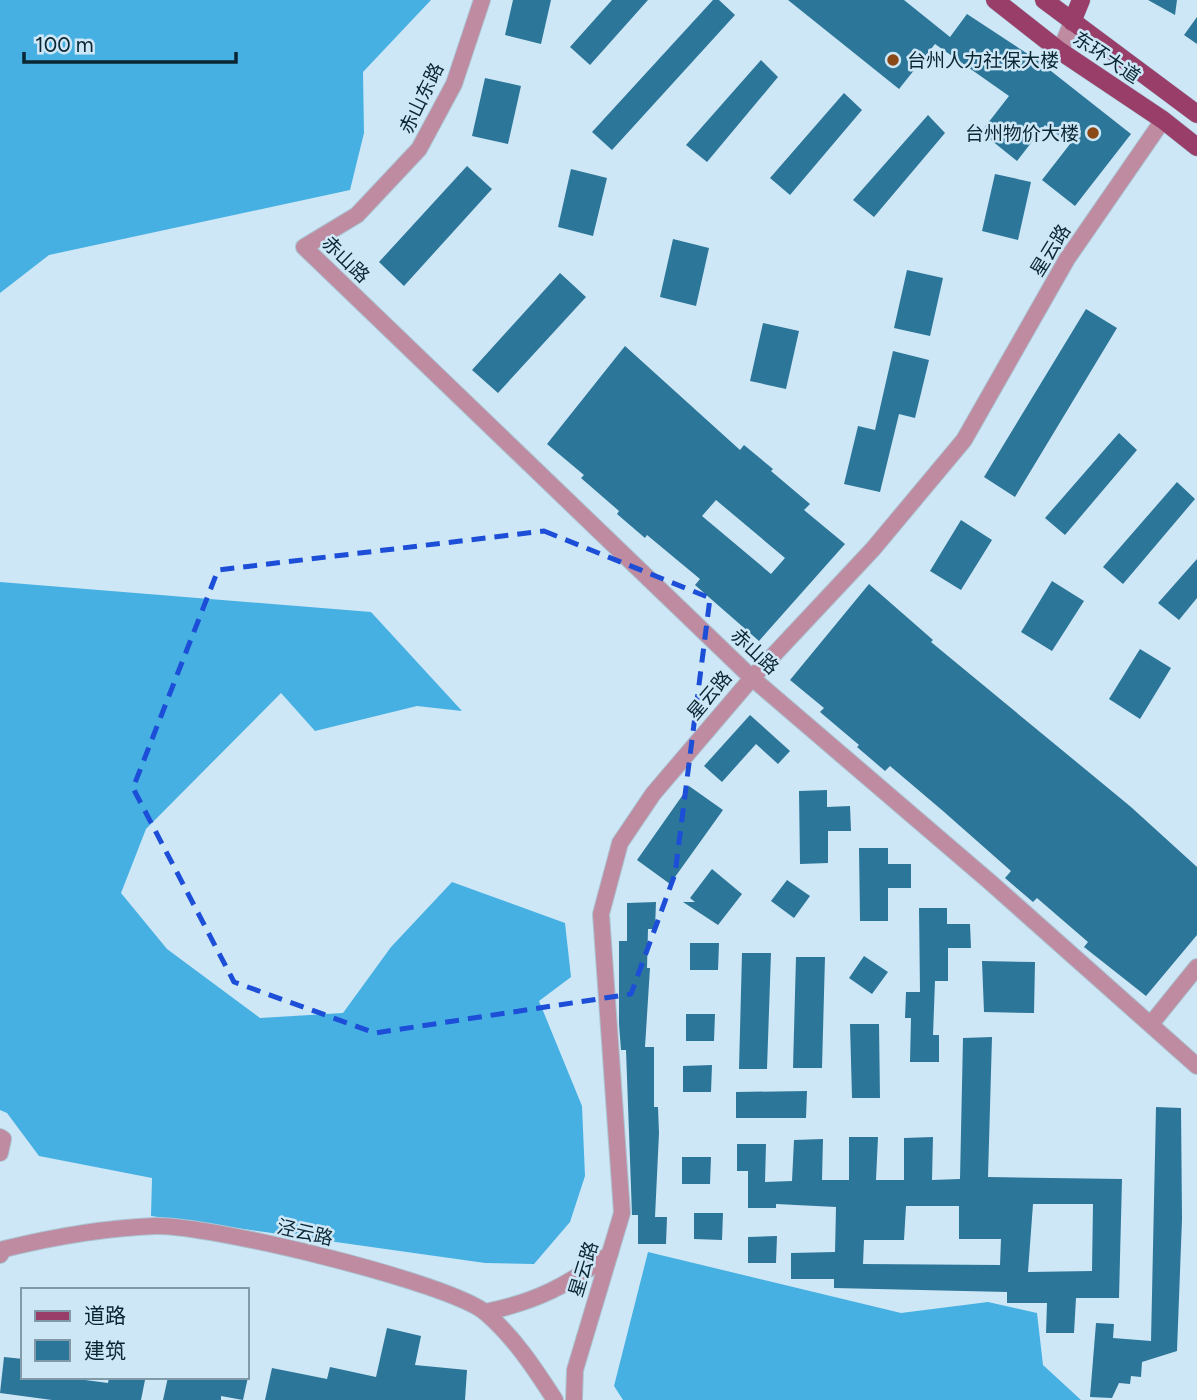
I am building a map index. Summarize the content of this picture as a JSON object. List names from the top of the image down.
{
  "streets": {
    "main road": ["东环大道"],
    "street": [
      "赤山东路",
      "星云路",
      "赤山路",
      "泾云路"
    ]
  },
  "crossings": [
    ["东环大道", "星云路"],
    ["赤山东路", "赤山路"],
    ["星云路", "赤山路"]
  ],
  "places": ["台州人力社保大楼", "台州物价大楼"],
  "legend": ["道路", "建筑"],
  "scale_bar": "100 m"
}
